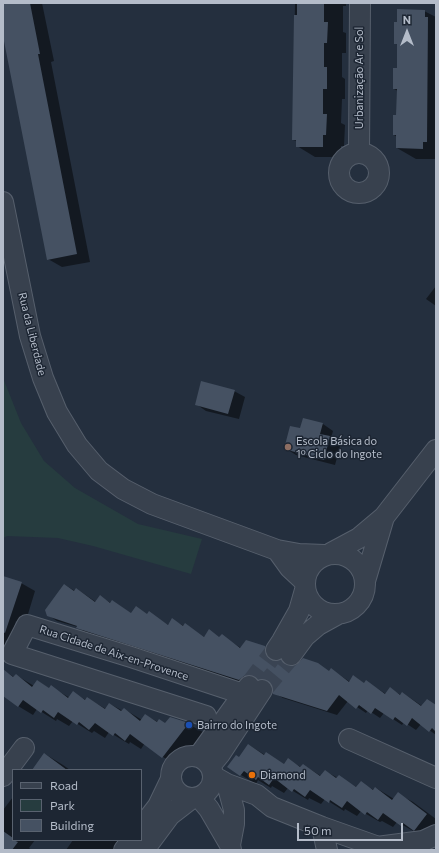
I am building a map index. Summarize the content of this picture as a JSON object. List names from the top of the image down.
{
  "streets": {
    "street": ["Urbanização Ar e Sol", "Rua da Liberdade", "Rua Cidade de Aix-en-Provence"]
  },
  "places": ["Escola Básica do 1º Ciclo do Ingote", "Bairro do Ingote", "Diamond"],
  "legend": ["Road", "Park", "Building"],
  "scale_bar": "50 m",
  "north": "top"
}
